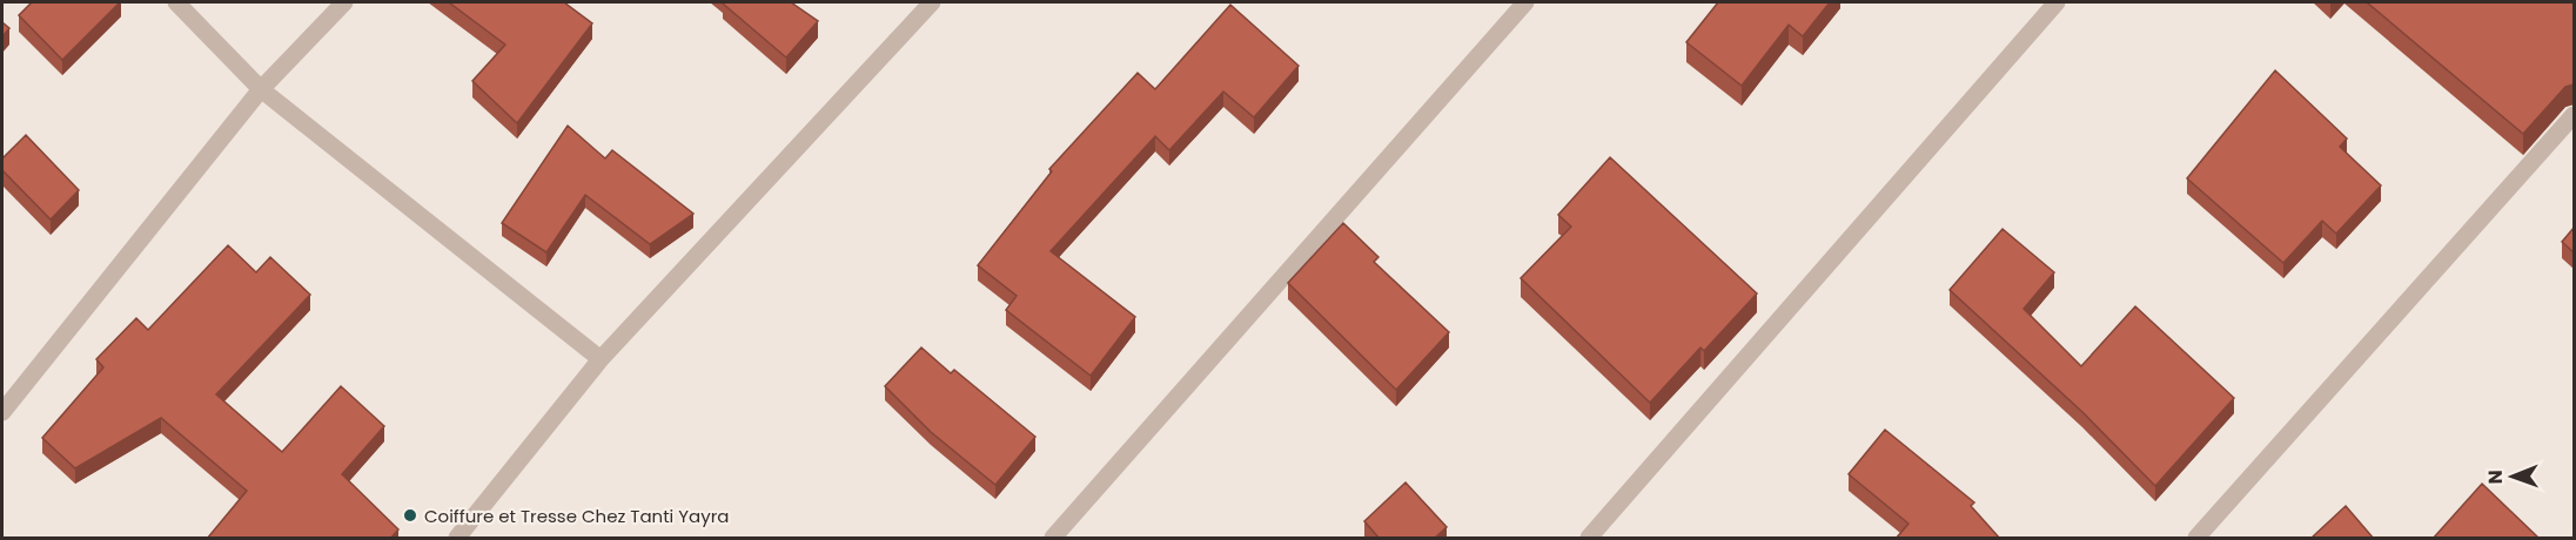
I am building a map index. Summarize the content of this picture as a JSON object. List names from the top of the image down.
{
  "places": ["Coiffure et Tresse Chez Tanti Yayra"],
  "north": "left"
}
